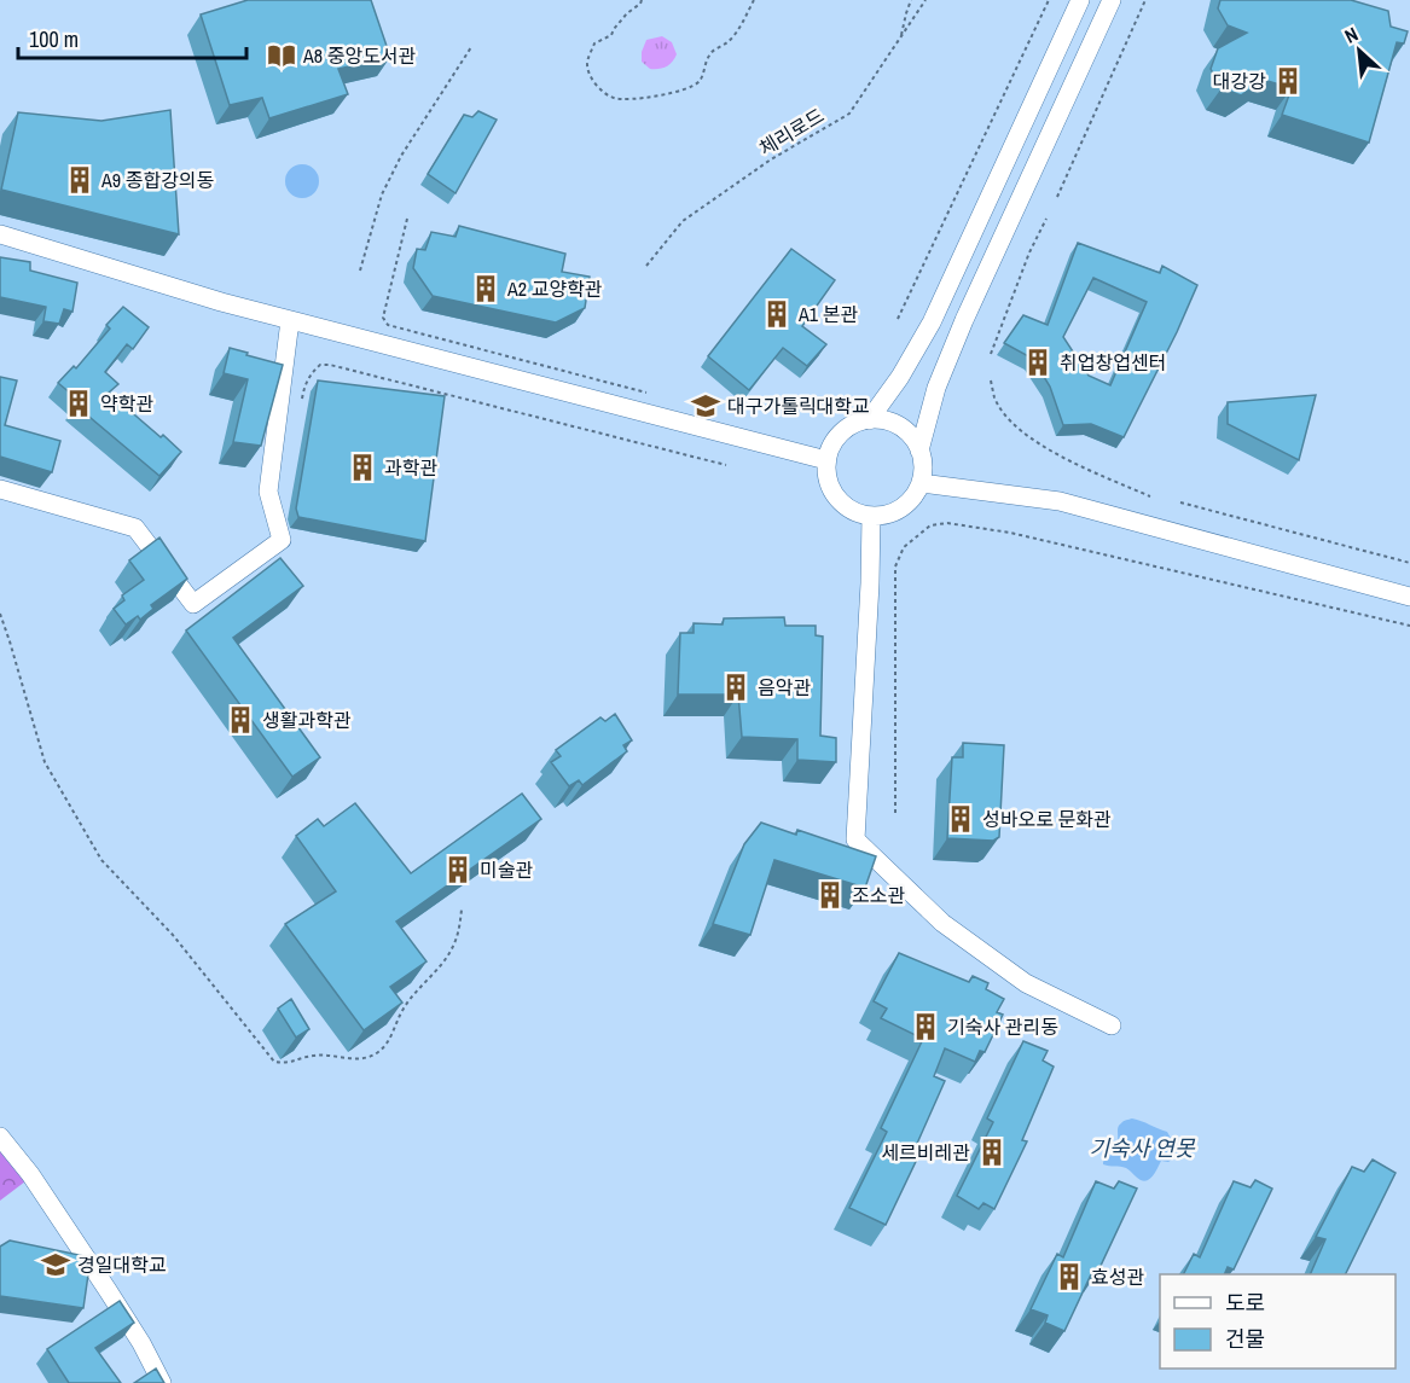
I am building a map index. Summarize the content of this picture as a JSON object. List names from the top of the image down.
{
  "streets": {
    "path": ["체리로드"]
  },
  "water": ["기숙사 연못"],
  "places": {
    "library": ["A8 중앙도서관"],
    "building": [
      "대강강",
      "A9 종합강의동",
      "A2 교양학관",
      "A1 본관",
      "취업창업센터",
      "약학관",
      "과학관",
      "음악관",
      "생활과학관",
      "성바오로 문화관",
      "미술관",
      "조소관",
      "기숙사 관리동",
      "세르비레관",
      "효성관"
    ],
    "school or university": ["대구가톨릭대학교", "경일대학교"]
  },
  "legend": ["도로", "건물"],
  "scale_bar": "100 m",
  "north": "top left"
}
